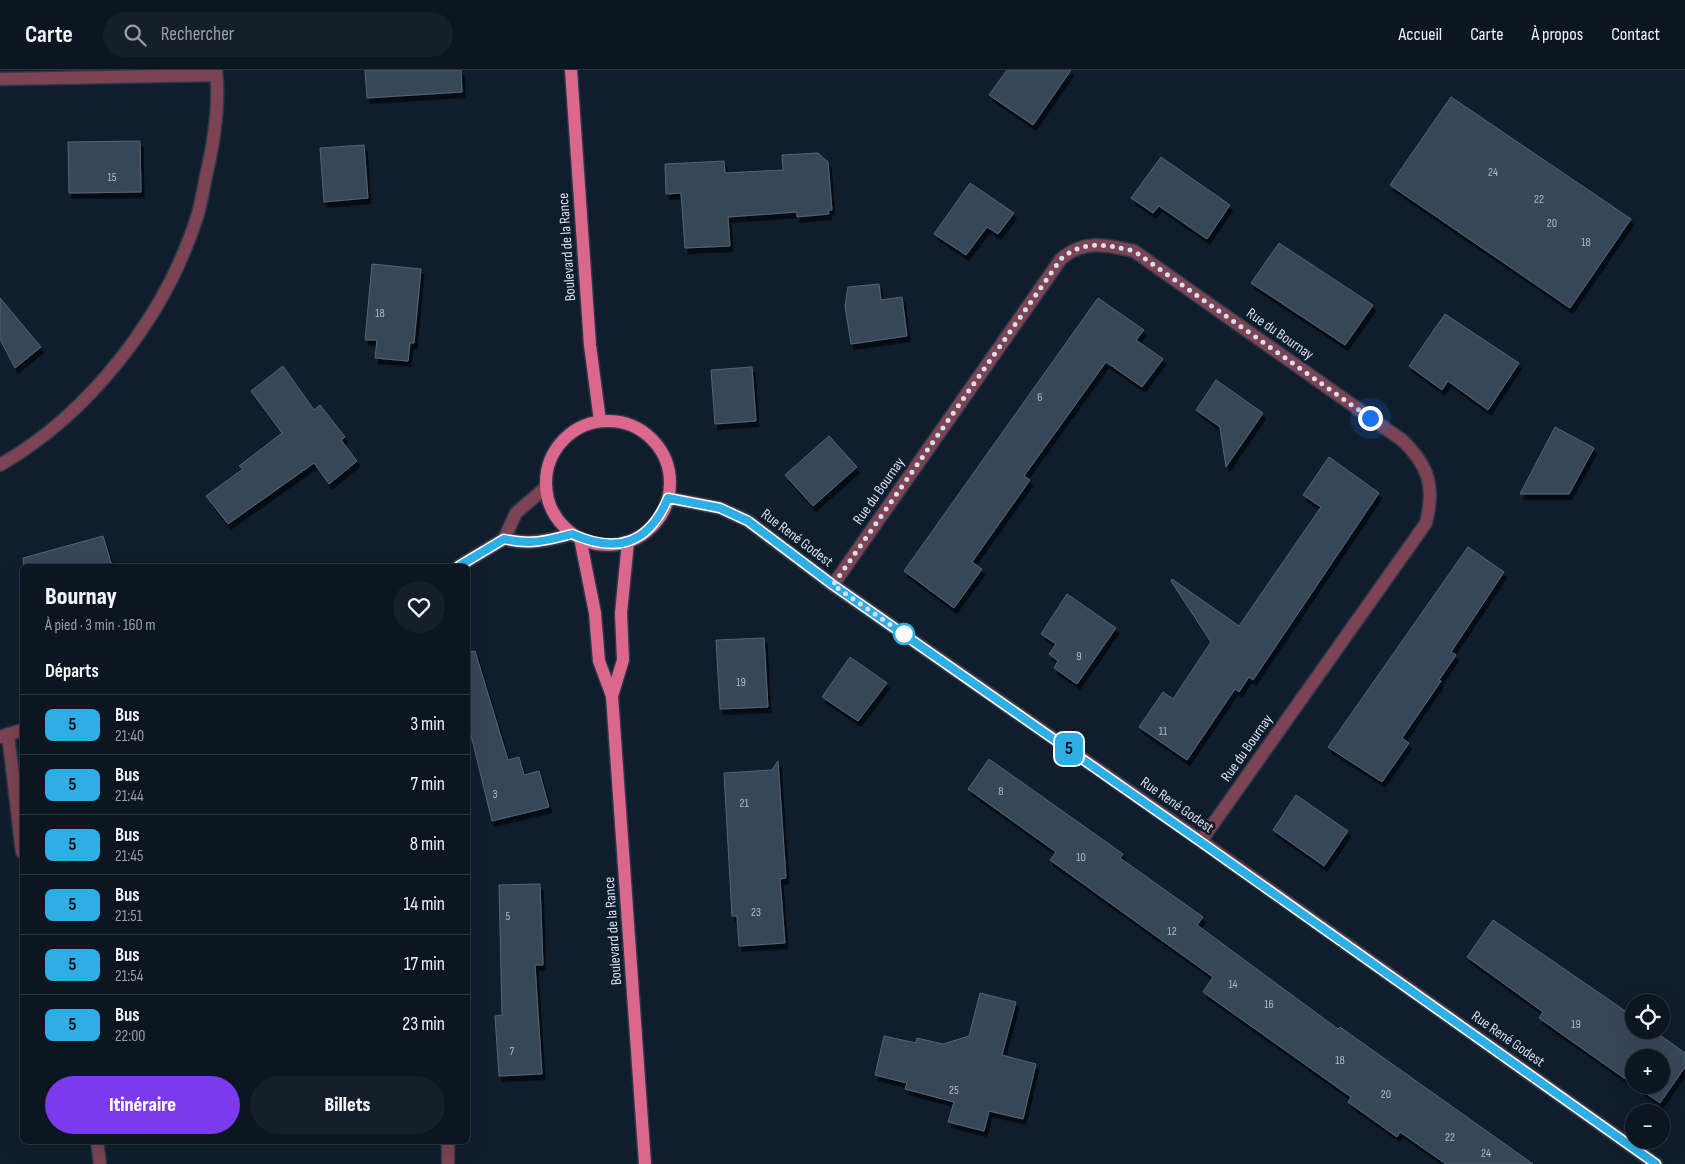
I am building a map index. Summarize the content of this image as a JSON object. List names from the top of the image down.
{
  "streets": {
    "main road": ["Boulevard de la Rance"],
    "street": ["Rue du Bournay", "Rue René Godest"]
  },
  "crossings": [
    ["Boulevard de la Rance", "Rue René Godest"],
    ["Rue du Bournay", "Rue René Godest"]
  ],
  "lines": ["bus line 5"],
  "house_numbers": [
    "24",
    "15",
    "22",
    "20",
    "18",
    "18",
    "6",
    "9",
    "19",
    "11",
    "8",
    "3",
    "21",
    "10",
    "23",
    "5",
    "12",
    "14",
    "16",
    "19",
    "7",
    "18",
    "25",
    "20",
    "22",
    "24"
  ],
  "page": {
    "header": "Carte",
    "search": "Rechercher",
    "nav": [
      "Accueil",
      "Carte",
      "À propos",
      "Contact"
    ],
    "on_map": "5",
    "heading": [
      ["Bournay", "À pied · 3 min · 160 m"],
      "Départs"
    ],
    "list": [
      {
        "mark": "5",
        "name": "Bus",
        "note": "21:40",
        "value": "3 min"
      },
      {
        "mark": "5",
        "name": "Bus",
        "note": "21:44",
        "value": "7 min"
      },
      {
        "mark": "5",
        "name": "Bus",
        "note": "21:45",
        "value": "8 min"
      },
      {
        "mark": "5",
        "name": "Bus",
        "note": "21:51",
        "value": "14 min"
      },
      {
        "mark": "5",
        "name": "Bus",
        "note": "21:54",
        "value": "17 min"
      },
      {
        "mark": "5",
        "name": "Bus",
        "note": "22:00",
        "value": "23 min"
      }
    ],
    "map_buttons": ["+", "−"],
    "buttons": ["Itinéraire", "Billets"]
  }
}
